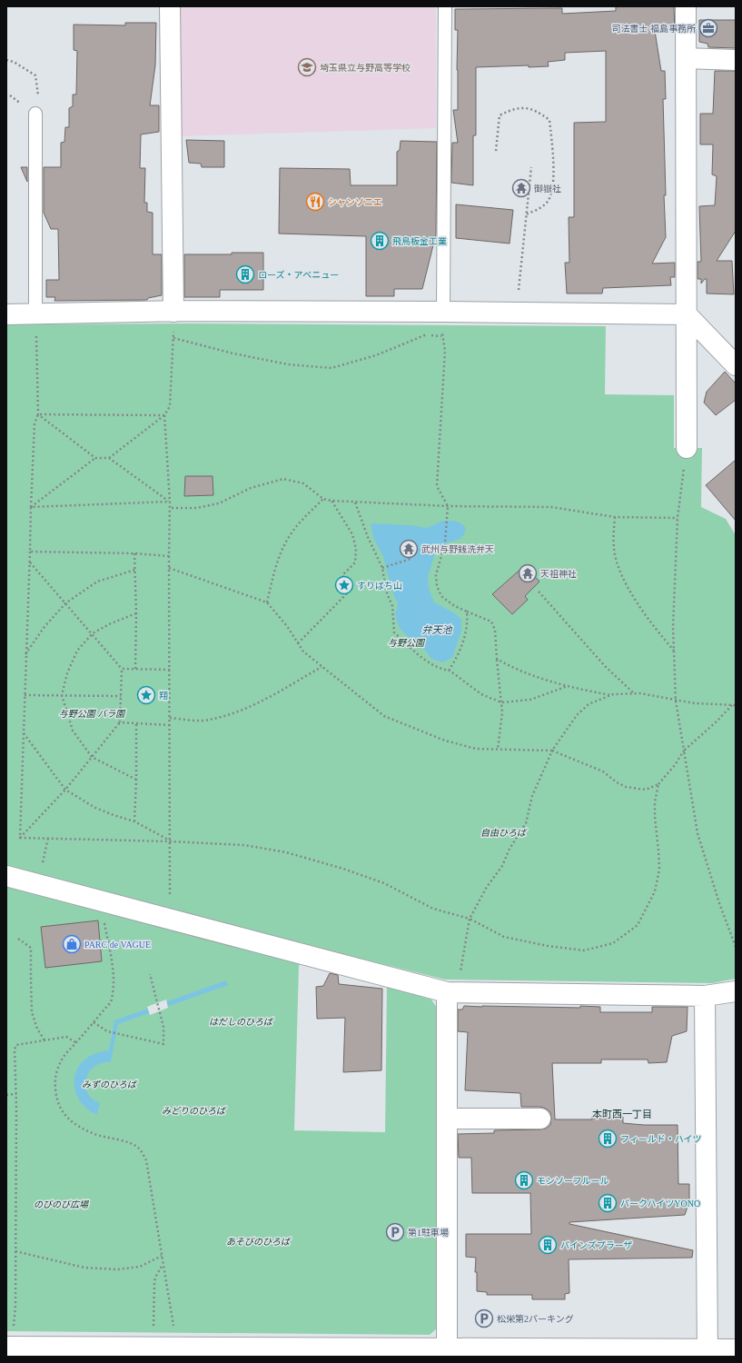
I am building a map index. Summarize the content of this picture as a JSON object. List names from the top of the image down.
{
  "districts": ["本町西一丁目"],
  "water": ["弁天池"],
  "parks": [
    "与野公園",
    "与野公園 バラ園",
    "自由ひろば",
    "はだしのひろば",
    "みずのひろば",
    "みどりのひろば",
    "のびのび広場",
    "あそびのひろば"
  ],
  "places": {
    "office": ["司法書士 福島事務所"],
    "school or university": ["埼玉県立与野高等学校"],
    "temple": ["御嶽社", "武州与野銭洗弁天", "天祖神社"],
    "restaurant": ["シャンソニエ"],
    "building": [
      "飛鳥板金工業",
      "ローズ・アベニュー",
      "フィールド・ハイツ",
      "モンソーフルール",
      "パークハイツYONO",
      "パインズプラーザ"
    ],
    "place": ["すりばち山", "翔"],
    "shop": ["PARC de VAGUE"],
    "parking": ["第1駐車場", "松栄第2パーキング"]
  }
}
